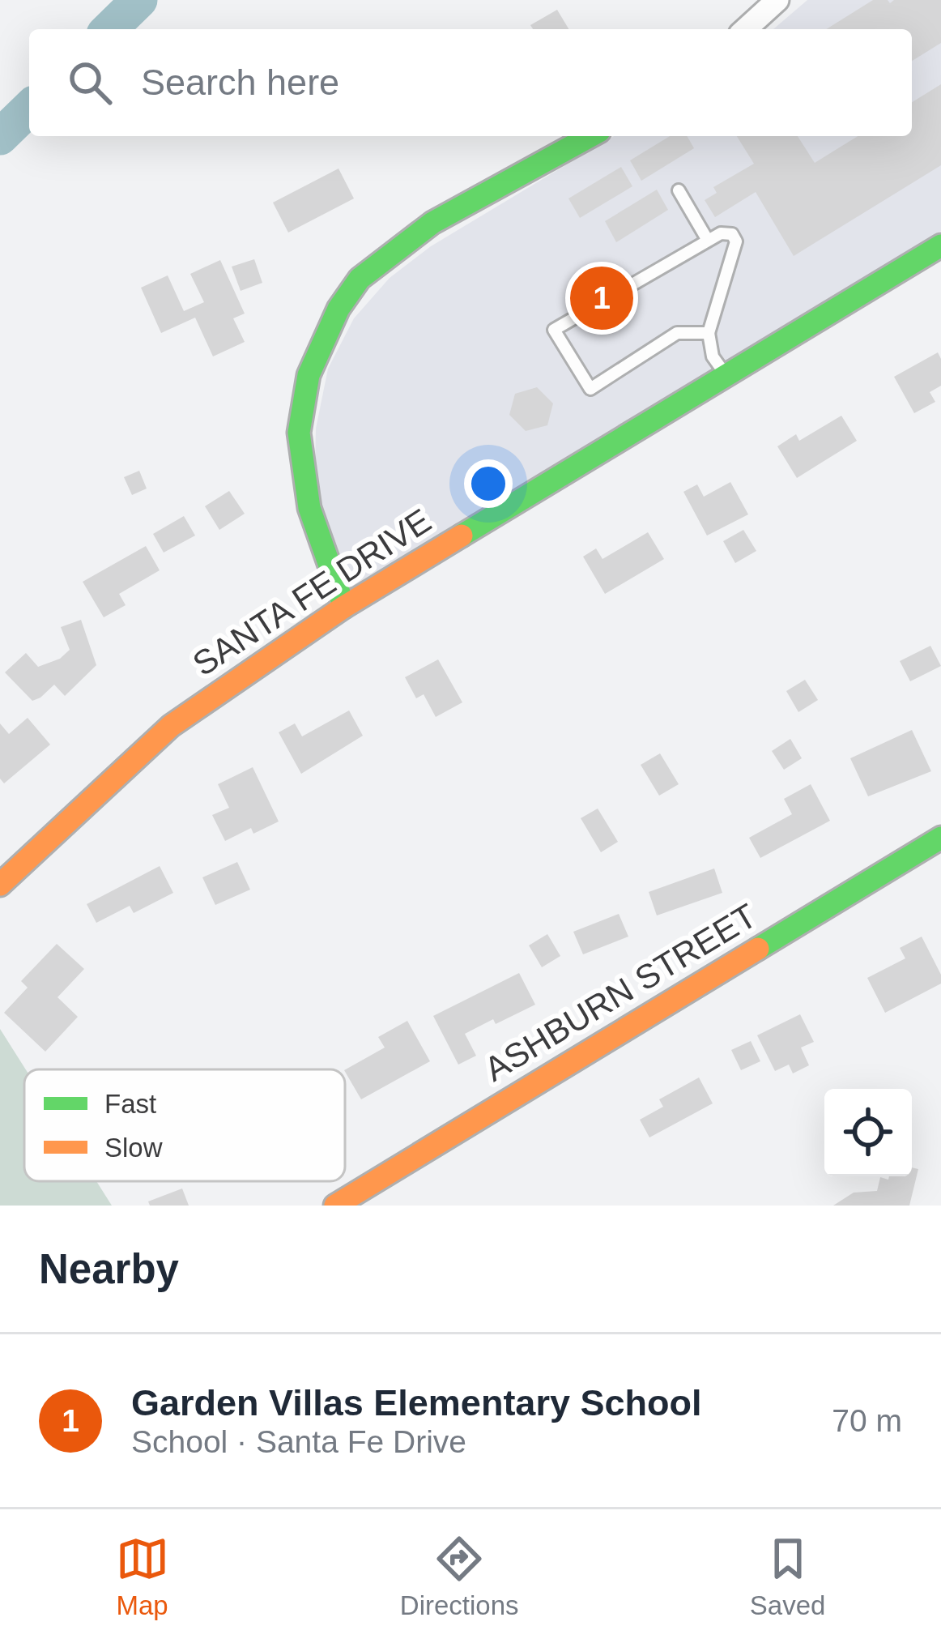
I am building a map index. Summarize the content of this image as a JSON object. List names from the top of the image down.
{
  "streets": {
    "street": ["SANTA FE DRIVE", "ASHBURN STREET"]
  },
  "legend": ["Fast", "Slow"],
  "page": {
    "search": "Search here",
    "pins": "1",
    "heading": "Nearby",
    "list": [
      {
        "mark": "1",
        "name": "Garden Villas Elementary School",
        "note": "School · Santa Fe Drive",
        "value": "70 m"
      }
    ],
    "nav": ["Map", "Directions", "Saved"]
  }
}
